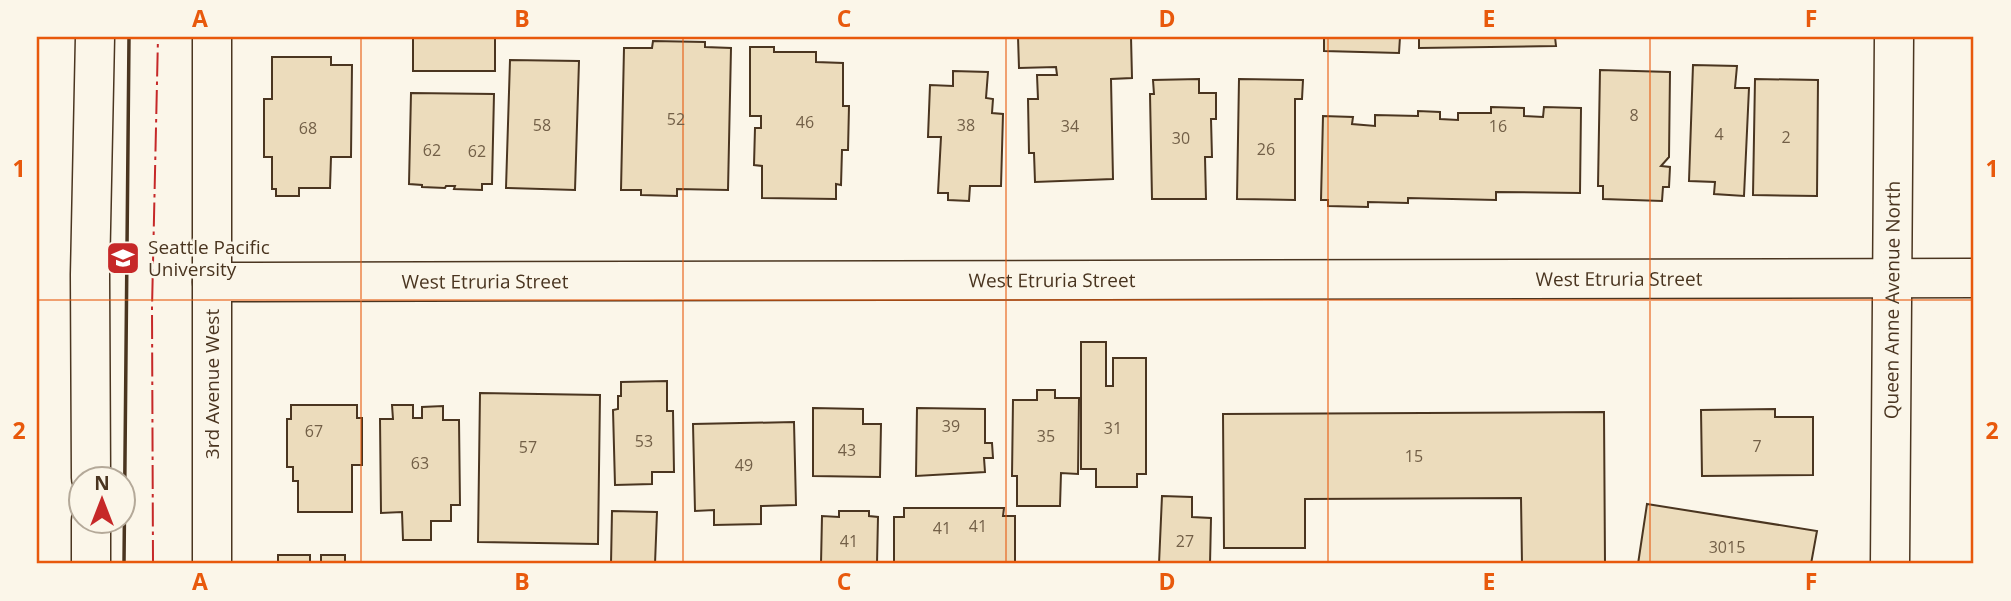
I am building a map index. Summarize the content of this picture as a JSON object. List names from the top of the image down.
{
  "streets": {
    "street": ["West Etruria Street", "Queen Anne Avenue North", "3rd Avenue West"]
  },
  "crossings": [
    ["West Etruria Street", "Queen Anne Avenue North"],
    ["West Etruria Street", "3rd Avenue West"]
  ],
  "places": {
    "school or university": ["Seattle Pacific University"]
  },
  "house_numbers": [
    "8",
    "52",
    "46",
    "58",
    "38",
    "34",
    "16",
    "68",
    "4",
    "2",
    "30",
    "26",
    "62",
    "62",
    "39",
    "31",
    "67",
    "35",
    "53",
    "7",
    "57",
    "43",
    "15",
    "63",
    "49",
    "41",
    "41",
    "41",
    "27",
    "3015"
  ],
  "north": "top",
  "grid": {
    "columns": [
      "A",
      "B",
      "C",
      "D",
      "E",
      "F"
    ],
    "rows": ["1", "2"]
  }
}
